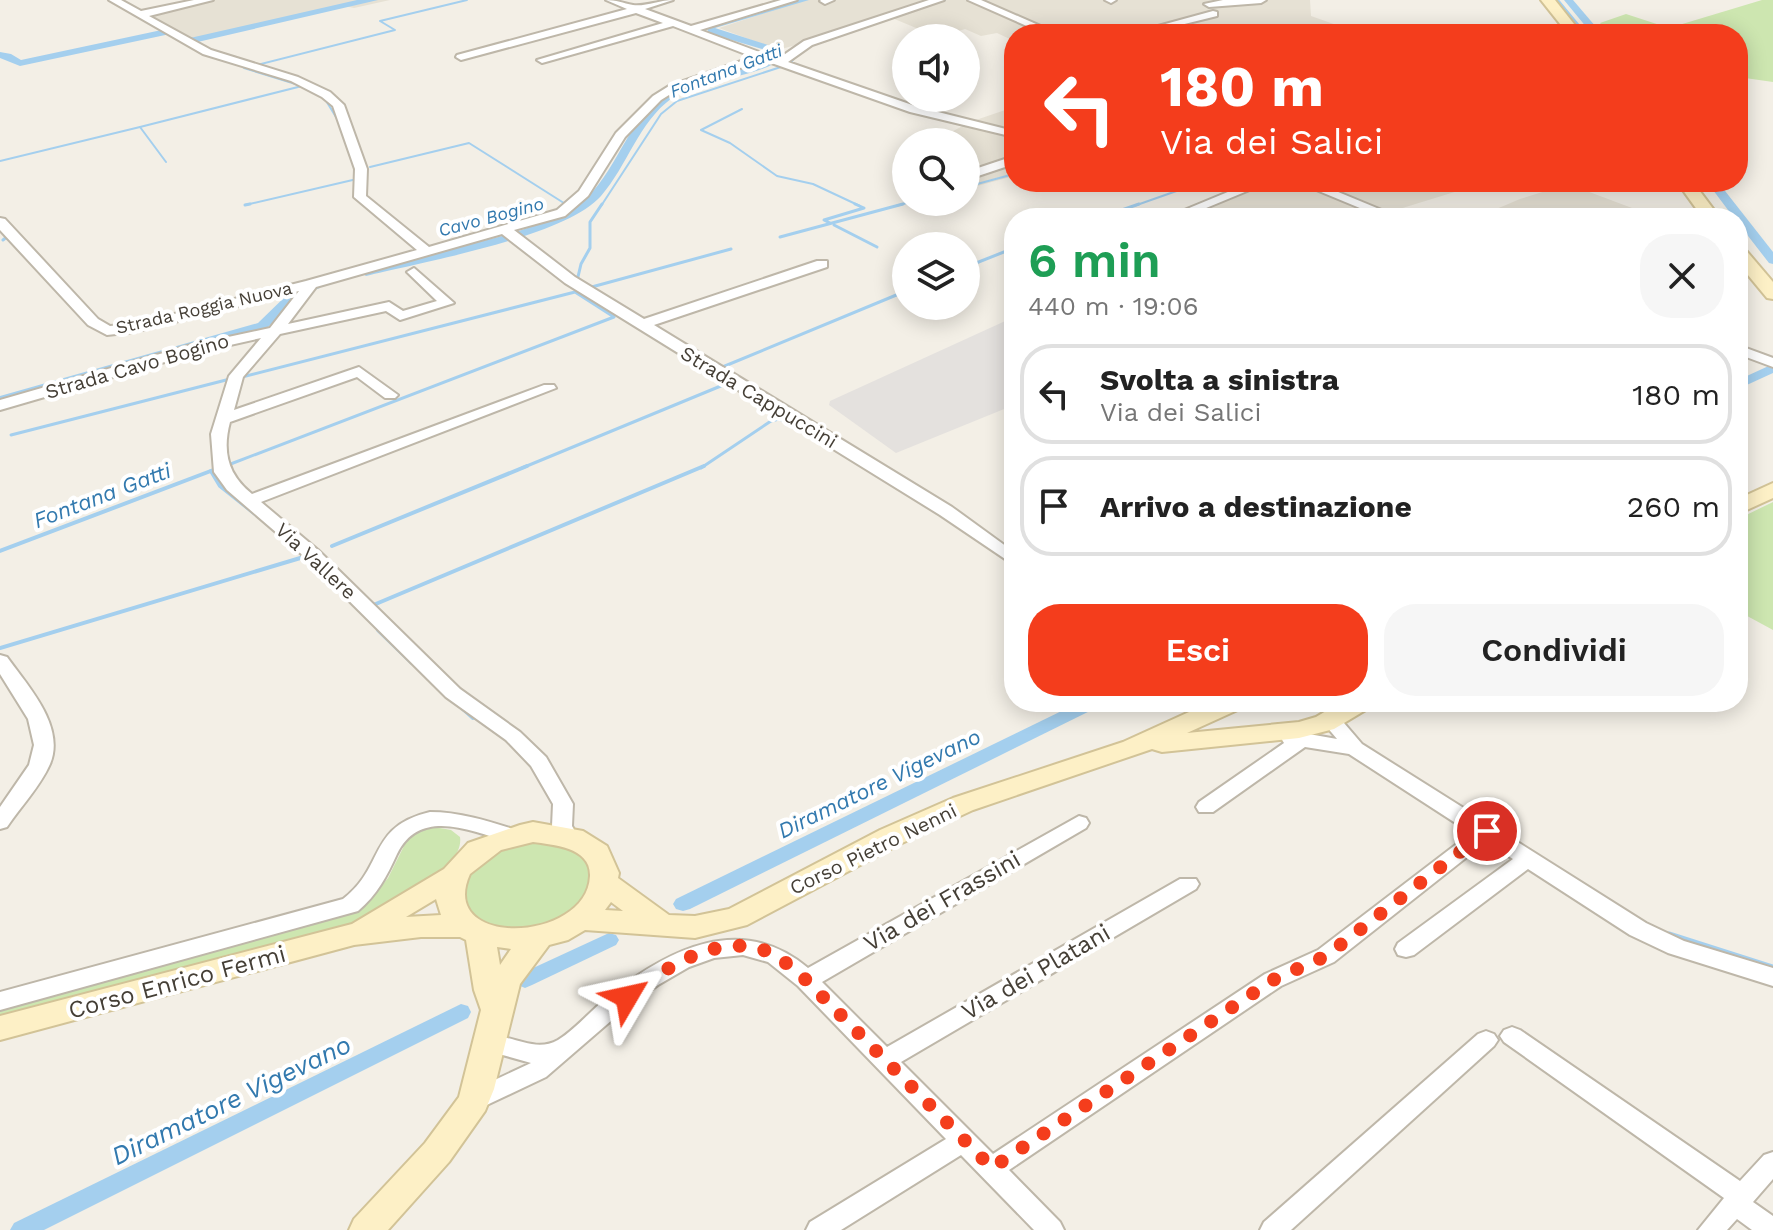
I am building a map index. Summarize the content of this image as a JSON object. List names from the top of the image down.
{
  "streets": {
    "main road": ["Corso Pietro Nenni", "Corso Enrico Fermi"],
    "street": [
      "Strada Roggia Nuova",
      "Strada Cavo Bogino",
      "Strada Cappuccini",
      "Via Vallere",
      "Via dei Frassini",
      "Via dei Platani"
    ]
  },
  "crossings": [
    ["Strada Roggia Nuova", "Via Vallere"],
    ["Strada Cavo Bogino", "Via Vallere"],
    ["Via Vallere", "Corso Pietro Nenni"],
    ["Via Vallere", "Corso Enrico Fermi"],
    ["Corso Pietro Nenni", "Corso Enrico Fermi"]
  ],
  "water": ["Fontana Gatti", "Cavo Bogino", "Diramatore Vigevano"],
  "page": {
    "turn": ["180 m", "Via dei Salici"],
    "heading": ["6 min", "440 m · 19:06"],
    "list": [
      {
        "name": "Svolta a sinistra",
        "note": "Via dei Salici",
        "value": "180 m"
      },
      {
        "name": "Arrivo a destinazione",
        "value": "260 m"
      }
    ],
    "buttons": ["Esci", "Condividi"]
  }
}
